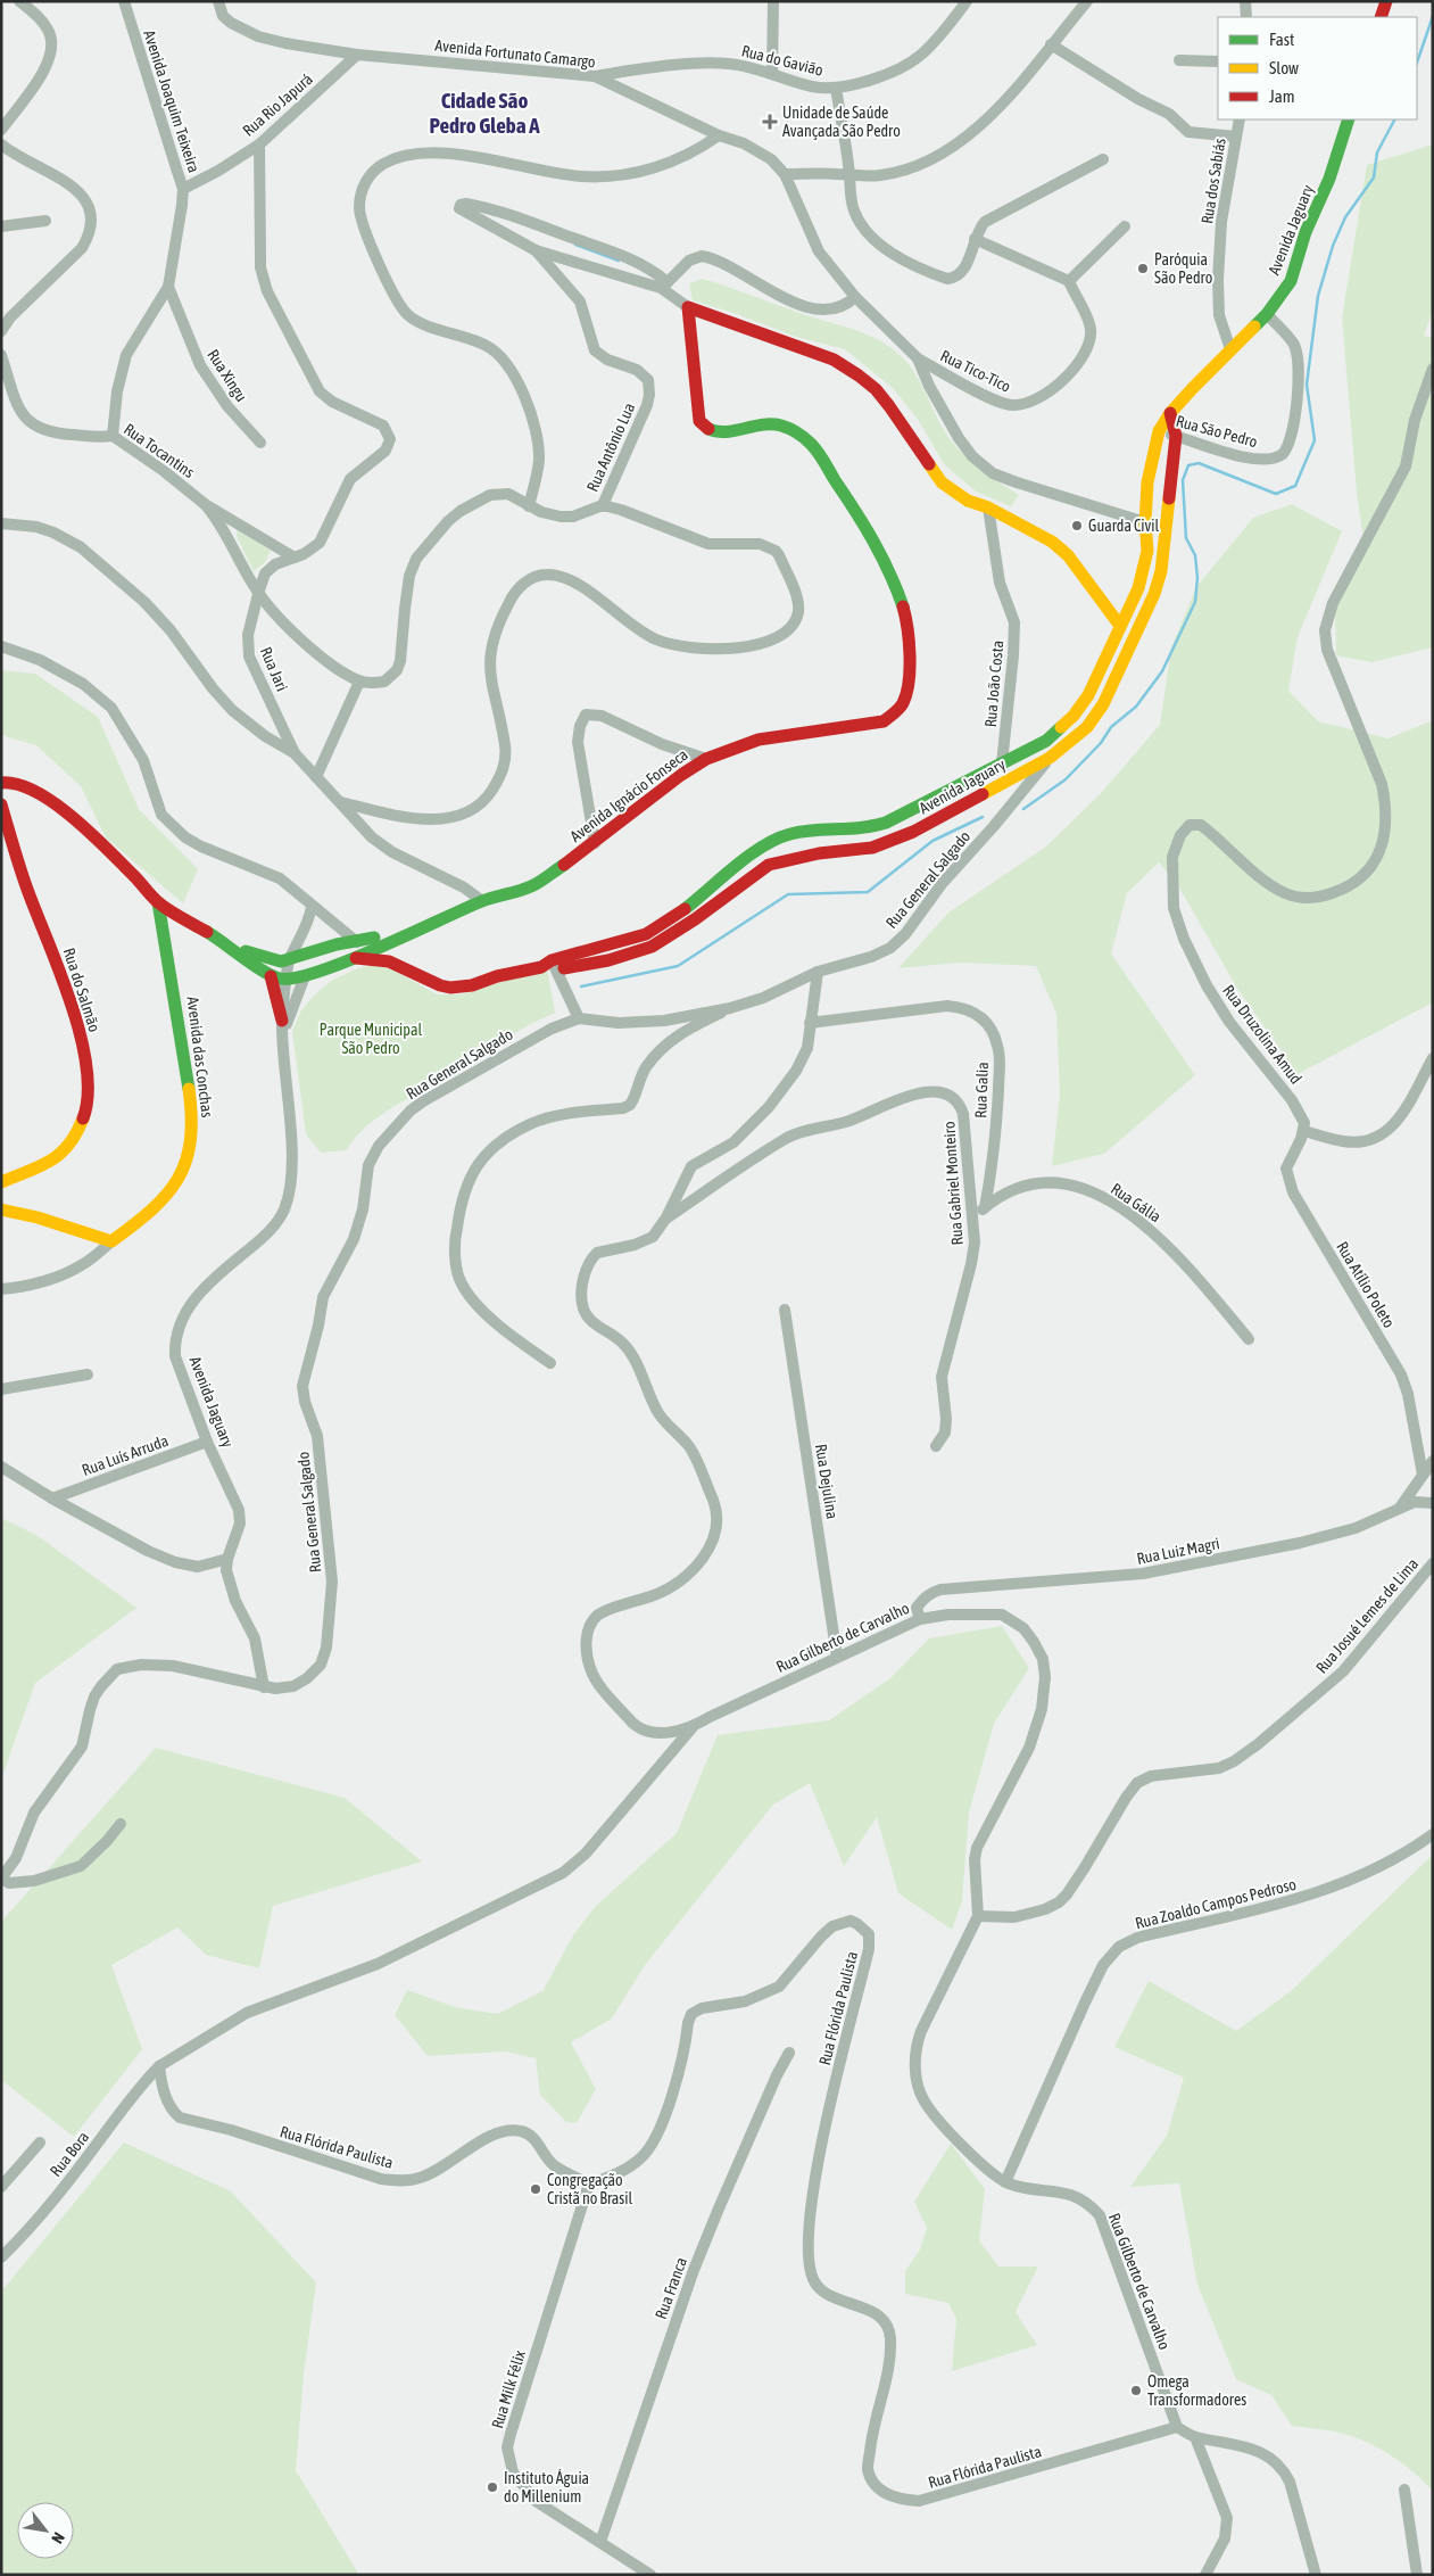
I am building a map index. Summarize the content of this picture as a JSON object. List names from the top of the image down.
{
  "streets": {
    "street": [
      "Avenida Fortunato Camargo",
      "Rua do Gavião",
      "Avenida Joaquim Teixeira",
      "Rua Rio Japurá",
      "Rua dos Sabiás",
      "Avenida Jaguary",
      "Rua Tico-Tico",
      "Rua Xingu",
      "Rua São Pedro",
      "Rua Antônio Lua",
      "Rua Tocantins",
      "Rua Jari",
      "Rua João Costa",
      "Avenida Ignácio Fonseca",
      "Rua General Salgado",
      "Rua do Salmão",
      "Rua Druzolina Amud",
      "Avenida das Conchas",
      "Rua Galia",
      "Rua Gabriel Monteiro",
      "Rua Gália",
      "Rua Atílio Poleto",
      "Rua Luís Arruda",
      "Rua Dejulina",
      "Rua Luiz Magri",
      "Rua Josué Lemes de Lima",
      "Rua Gilberto de Carvalho",
      "Rua Zoaldo Campos Pedroso",
      "Rua Flórida Paulista",
      "Rua Bora",
      "Rua Franca",
      "Rua Milk Félix"
    ]
  },
  "crossings": [
    ["Avenida Fortunato Camargo", "Rua do Gavião"],
    ["Avenida Fortunato Camargo", "Rua Rio Japurá"],
    ["Avenida Fortunato Camargo", "Avenida Jaguary"],
    ["Avenida Fortunato Camargo", "Rua Tico-Tico"],
    ["Avenida Joaquim Teixeira", "Rua Rio Japurá"],
    ["Avenida Joaquim Teixeira", "Rua Xingu"],
    ["Avenida Joaquim Teixeira", "Rua Tocantins"],
    ["Rua Rio Japurá", "Rua Jari"],
    ["Rua dos Sabiás", "Avenida Jaguary"],
    ["Avenida Jaguary", "Rua São Pedro"],
    ["Avenida Jaguary", "Rua João Costa"],
    ["Avenida Jaguary", "Avenida Ignácio Fonseca"],
    ["Avenida Jaguary", "Rua General Salgado"],
    ["Avenida Jaguary", "Rua Luís Arruda"],
    ["Rua Tocantins", "Rua Jari"],
    ["Rua General Salgado", "Rua Gilberto de Carvalho"],
    ["Rua Druzolina Amud", "Rua Atílio Poleto"],
    ["Rua Galia", "Rua Gália"],
    ["Rua Galia", "Rua Gilberto de Carvalho"],
    ["Rua Gabriel Monteiro", "Rua Gália"],
    ["Rua Gabriel Monteiro", "Rua Gilberto de Carvalho"],
    ["Rua Dejulina", "Rua Gilberto de Carvalho"],
    ["Rua Luiz Magri", "Rua Gilberto de Carvalho"],
    ["Rua Josué Lemes de Lima", "Rua Gilberto de Carvalho"],
    ["Rua Gilberto de Carvalho", "Rua Zoaldo Campos Pedroso"],
    ["Rua Gilberto de Carvalho", "Rua Flórida Paulista"],
    ["Rua Flórida Paulista", "Rua Bora"],
    ["Rua Flórida Paulista", "Rua Milk Félix"],
    ["Rua Franca", "Rua Milk Félix"]
  ],
  "districts": ["Cidade São Pedro Gleba A"],
  "parks": ["Parque Municipal São Pedro"],
  "places": {
    "health": ["Unidade de Saúde Avançada São Pedro"],
    "other": [
      "Paróquia São Pedro",
      "Guarda Civil",
      "Congregação Cristã no Brasil",
      "Omega Transformadores",
      "Instituto Águia do Millenium"
    ]
  },
  "legend": ["Fast", "Slow", "Jam"],
  "north": "bottom right"
}
